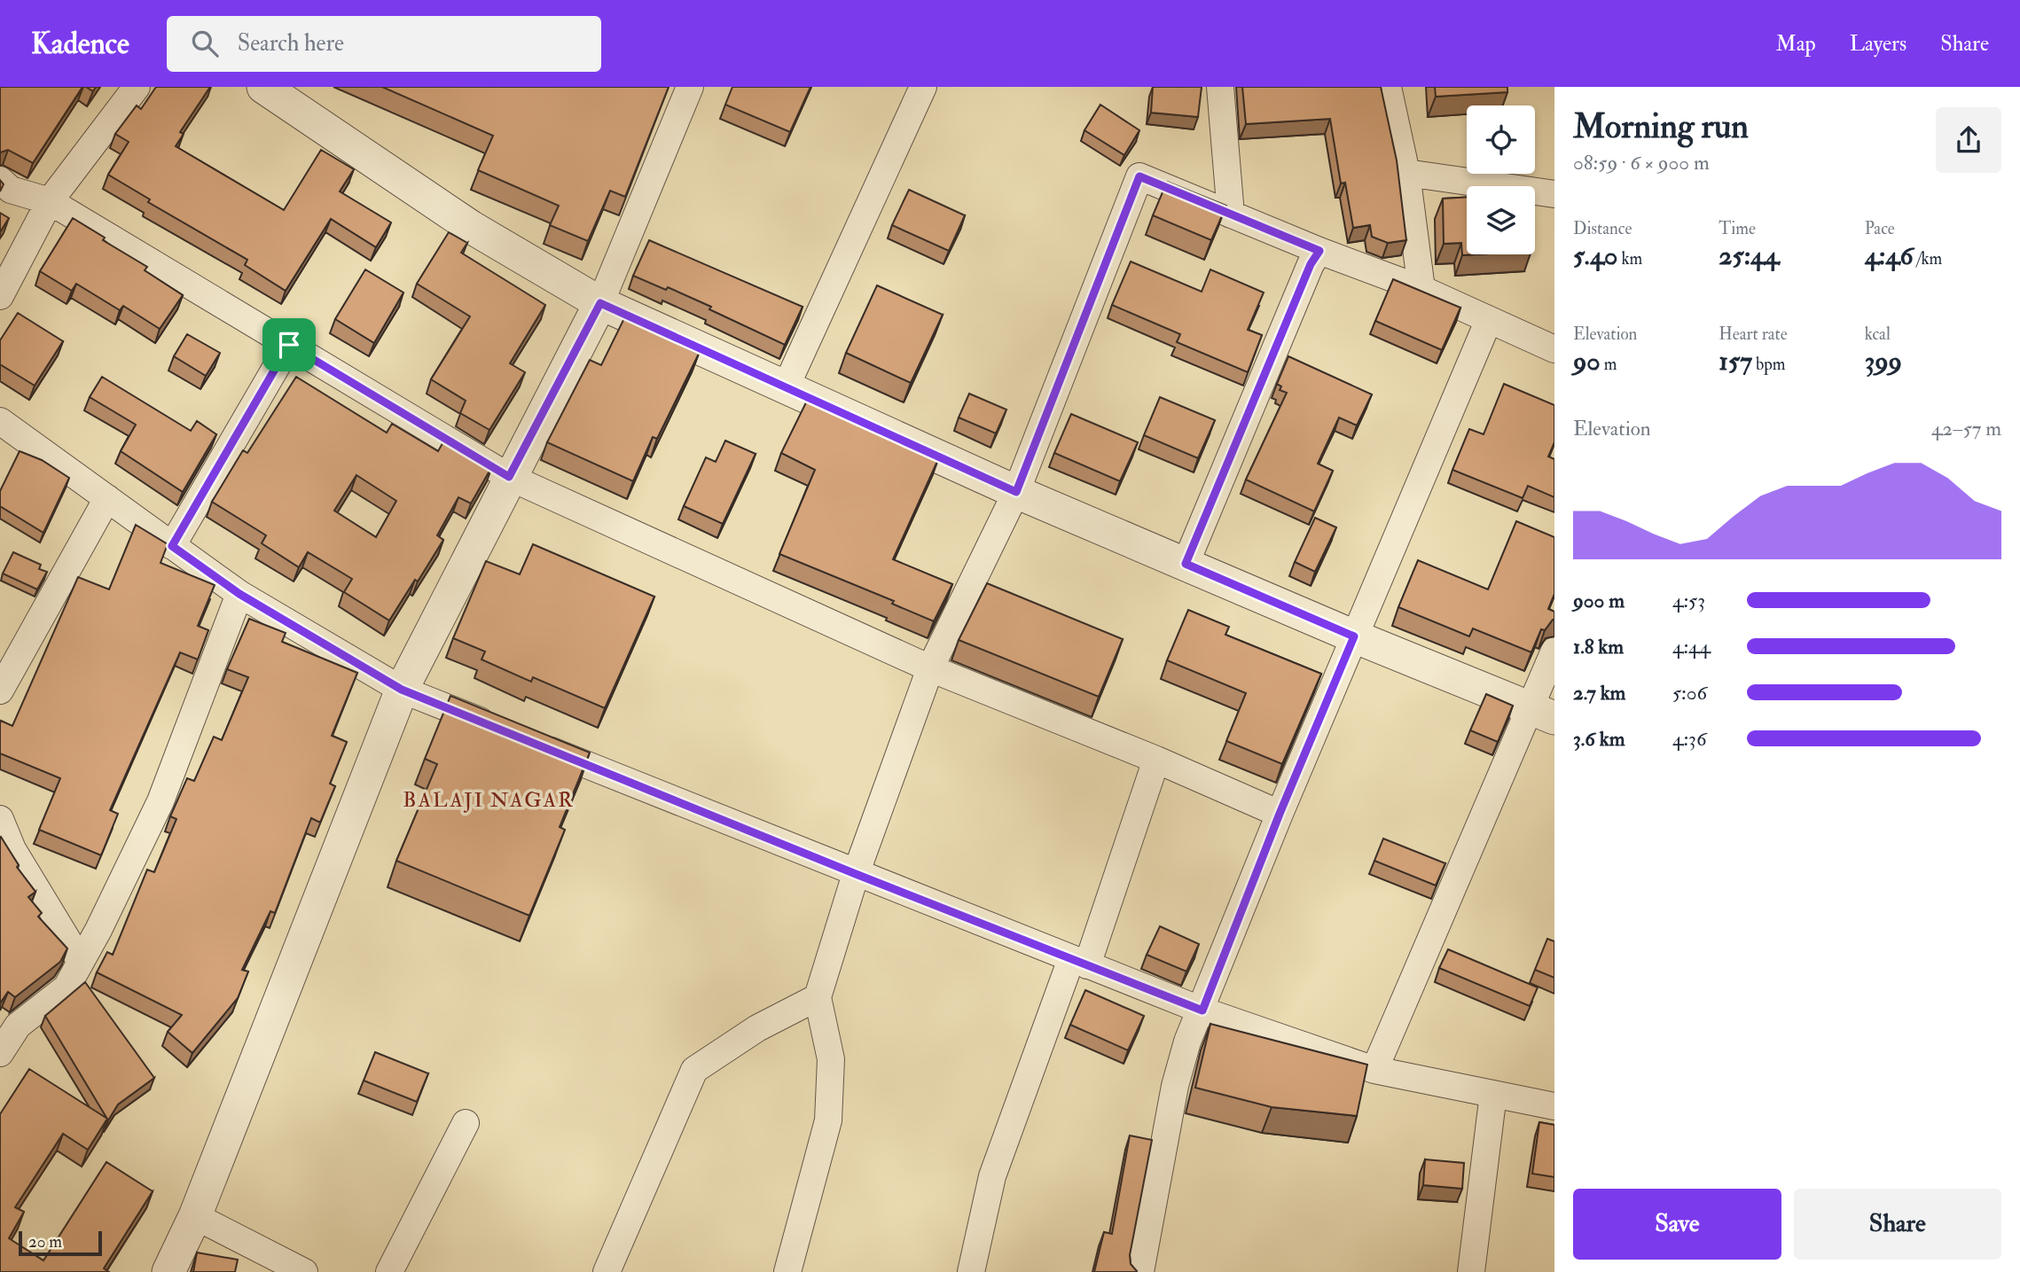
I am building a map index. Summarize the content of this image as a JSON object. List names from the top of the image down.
{
  "districts": ["BALAJI NAGAR"],
  "scale_bar": "20 m",
  "page": {
    "header": "Kadence",
    "search": "Search here",
    "nav": ["Map", "Layers", "Share"],
    "heading": ["Morning run", "08:59 · 6 × 900 m"],
    "stats": [
      ["Distance", "5.40 km"],
      ["Time", "25:44"],
      ["Pace", "4:46 /km"],
      ["Elevation", "90 m"],
      ["Heart rate", "157 bpm"],
      ["kcal", "399"]
    ],
    "chart": ["Elevation", "42–57 m"],
    "list": [
      {
        "name": "900 m",
        "note": "4:53"
      },
      {
        "name": "1.8 km",
        "note": "4:44"
      },
      {
        "name": "2.7 km",
        "note": "5:06"
      },
      {
        "name": "3.6 km",
        "note": "4:36"
      }
    ],
    "buttons": ["Save", "Share"],
    "scale": "20 m"
  }
}
